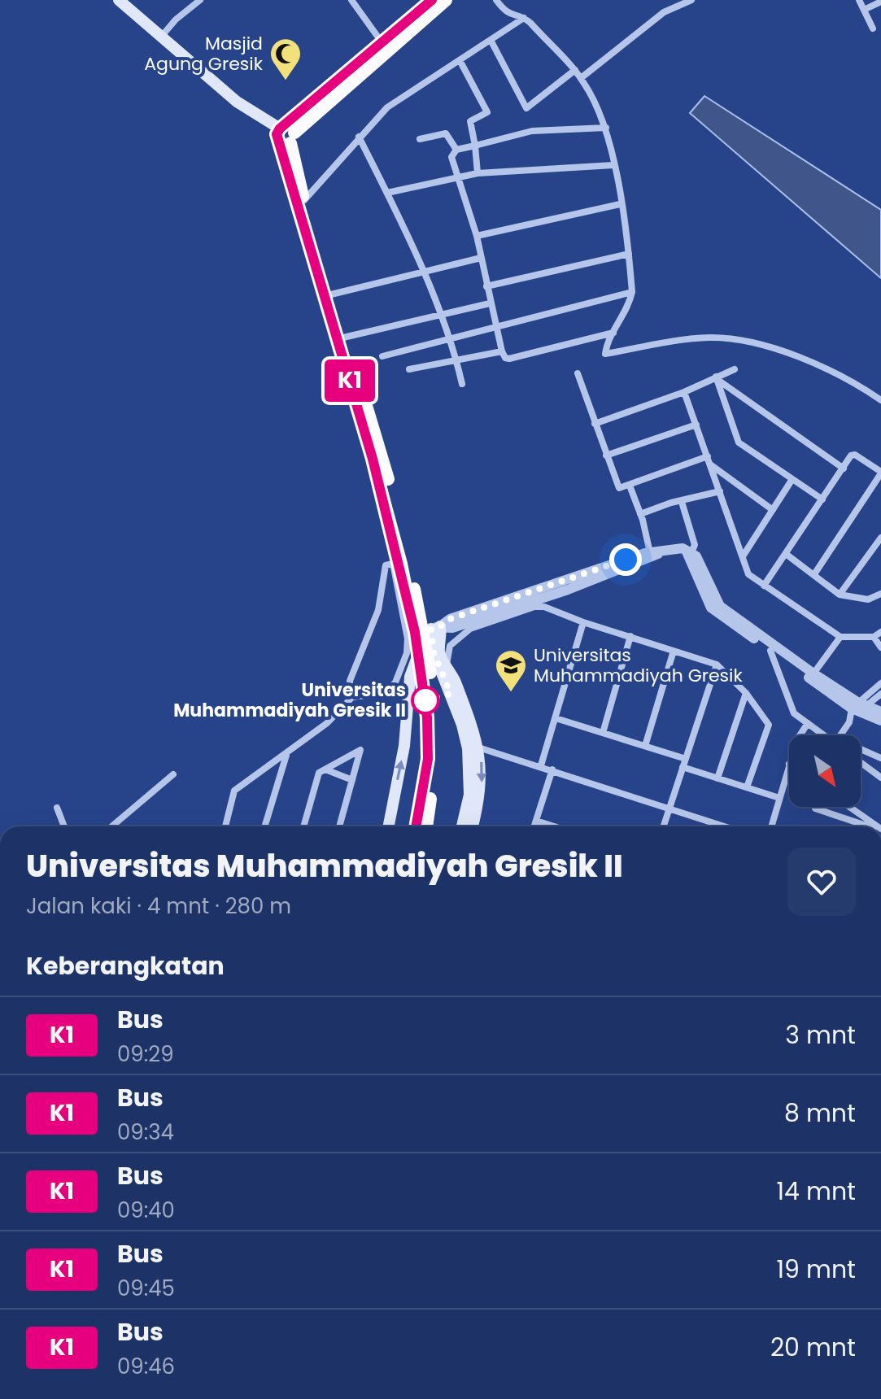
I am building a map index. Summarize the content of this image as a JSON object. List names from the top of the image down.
{
  "places": {
    "mosque": ["Masjid Agung Gresik"],
    "school or university": ["Universitas Muhammadiyah Gresik"],
    "other": ["Universitas Muhammadiyah Gresik II"]
  },
  "lines": ["bus line K1"],
  "north": "bottom right",
  "page": {
    "on_map": "K1",
    "heading": [
      ["Universitas Muhammadiyah Gresik II", "Jalan kaki · 4 mnt · 280 m"],
      "Keberangkatan"
    ],
    "list": [
      {
        "mark": "K1",
        "name": "Bus",
        "note": "09:29",
        "value": "3 mnt"
      },
      {
        "mark": "K1",
        "name": "Bus",
        "note": "09:34",
        "value": "8 mnt"
      },
      {
        "mark": "K1",
        "name": "Bus",
        "note": "09:40",
        "value": "14 mnt"
      },
      {
        "mark": "K1",
        "name": "Bus",
        "note": "09:45",
        "value": "19 mnt"
      },
      {
        "mark": "K1",
        "name": "Bus",
        "note": "09:46",
        "value": "20 mnt"
      }
    ]
  }
}
